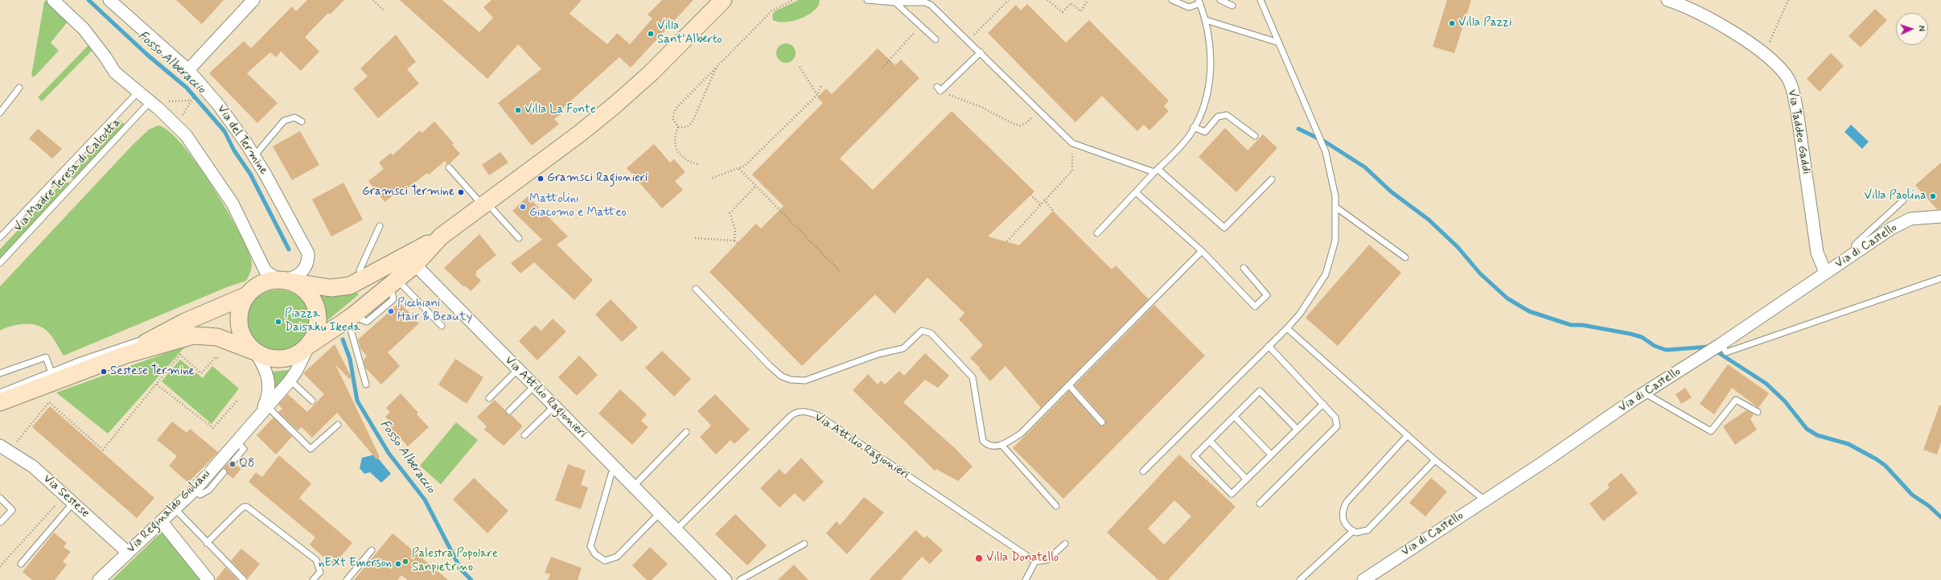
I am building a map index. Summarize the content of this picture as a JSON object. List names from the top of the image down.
{
  "streets": {
    "street": [
      "Via Taddeo Gaddi",
      "Via del Termine",
      "Via di Castello",
      "Via Attilio Ragionieri",
      "Via Sestese",
      "Via Reginaldo Giuliani"
    ],
    "lane": ["Via Madre Teresa di Calcutta"]
  },
  "crossings": [
    ["Via Taddeo Gaddi", "Via di Castello"],
    ["Via del Termine", "Via Reginaldo Giuliani"],
    ["Via Sestese", "Via Reginaldo Giuliani"]
  ],
  "water": ["Fosso Alberaccio"],
  "places": [
    "Villa Pazzi",
    "Villa Sant'Alberto",
    "Villa La Fonte",
    "Gramsci Ragionieri",
    "Gramsci Termine",
    "Villa Paolina",
    "Mattolini Giacomo e Matteo",
    "Picchiani Hair & Beauty",
    "Piazza Daisaku Ikeda",
    "Sestese Termine",
    "Q8",
    "Villa Donatello",
    "Palestra Popolare Sanpietrino",
    "nEXt Emerson"
  ],
  "north": "right"
}
